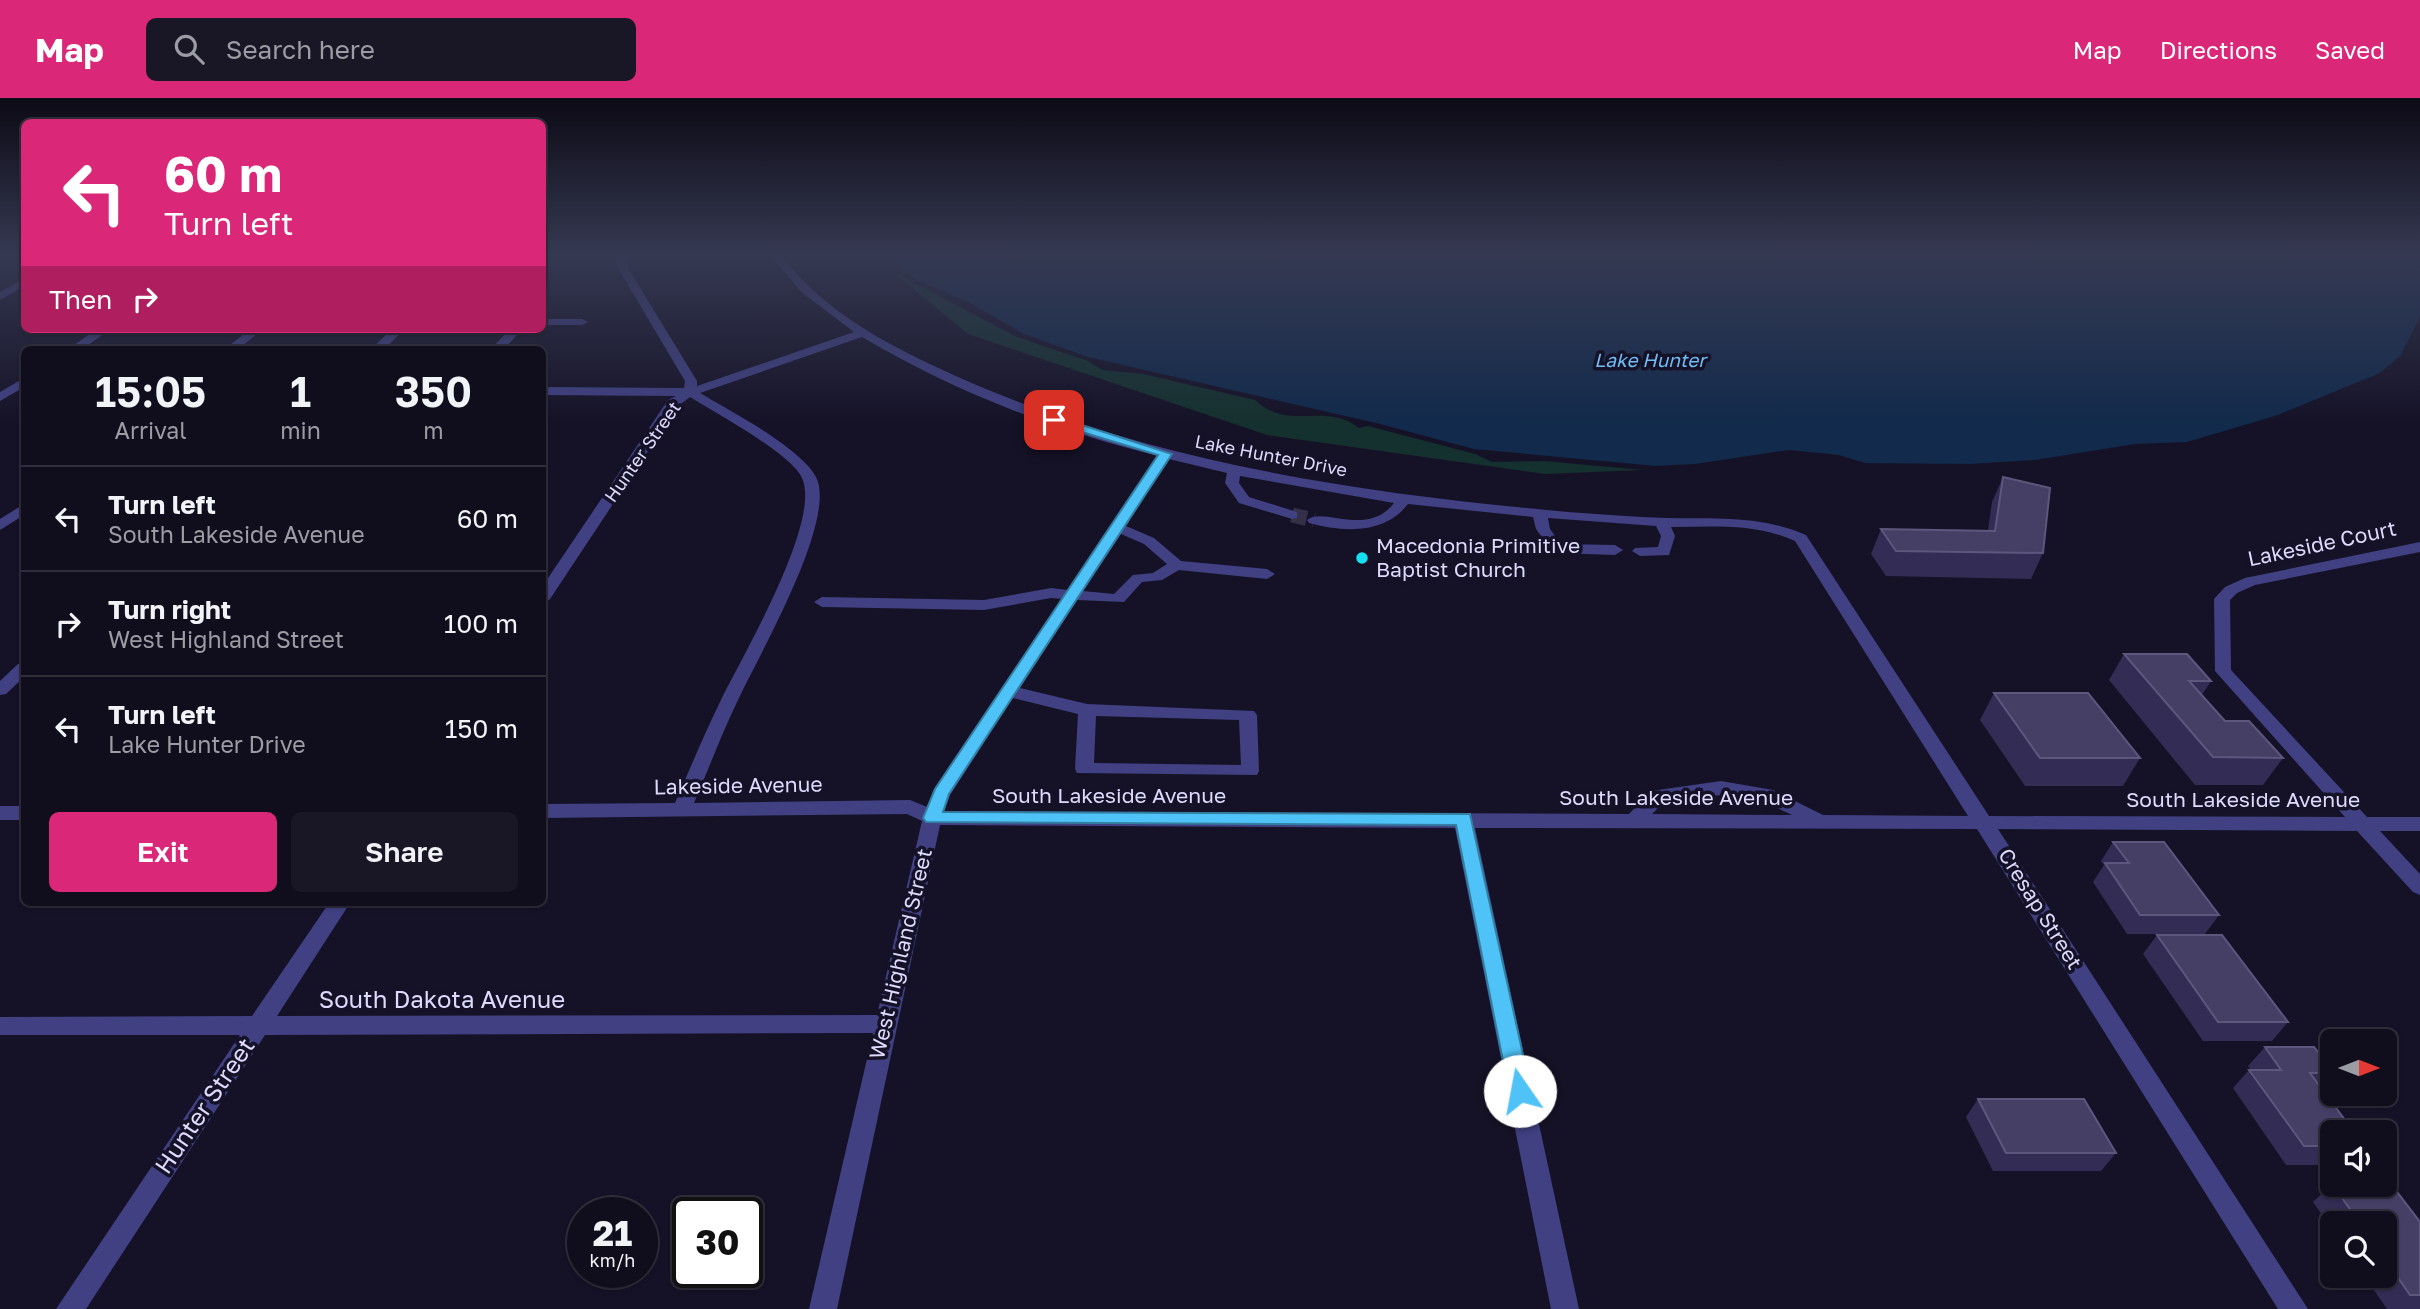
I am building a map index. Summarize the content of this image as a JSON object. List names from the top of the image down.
{
  "streets": {
    "street": [
      "Hunter Street",
      "Lake Hunter Drive",
      "Lakeside Court",
      "Lakeside Avenue",
      "South Lakeside Avenue",
      "Cresap Street",
      "West Highland Street",
      "South Dakota Avenue"
    ]
  },
  "crossings": [
    ["Hunter Street", "Lake Hunter Drive"],
    ["Hunter Street", "South Dakota Avenue"],
    ["Lake Hunter Drive", "Cresap Street"],
    ["Lake Hunter Drive", "West Highland Street"],
    ["Lakeside Court", "South Lakeside Avenue"],
    ["Lakeside Avenue", "South Lakeside Avenue"],
    ["Lakeside Avenue", "West Highland Street"],
    ["South Lakeside Avenue", "Cresap Street"],
    ["South Lakeside Avenue", "West Highland Street"],
    ["West Highland Street", "South Dakota Avenue"]
  ],
  "water": ["Lake Hunter"],
  "places": ["Macedonia Primitive Baptist Church"],
  "north": "right",
  "page": {
    "header": "Map",
    "search": "Search here",
    "nav": ["Map", "Directions", "Saved"],
    "turn": ["60 m", "Turn left"],
    "then": "Then",
    "eta": [
      "15:05",
      "Arrival",
      "1",
      "min",
      "350",
      "m"
    ],
    "list": [
      {
        "name": "Turn left",
        "note": "South Lakeside Avenue",
        "value": "60 m"
      },
      {
        "name": "Turn right",
        "note": "West Highland Street",
        "value": "100 m"
      },
      {
        "name": "Turn left",
        "note": "Lake Hunter Drive",
        "value": "150 m"
      }
    ],
    "buttons": ["Exit", "Share"],
    "speed": "21 km/h",
    "limit": "30"
  }
}
